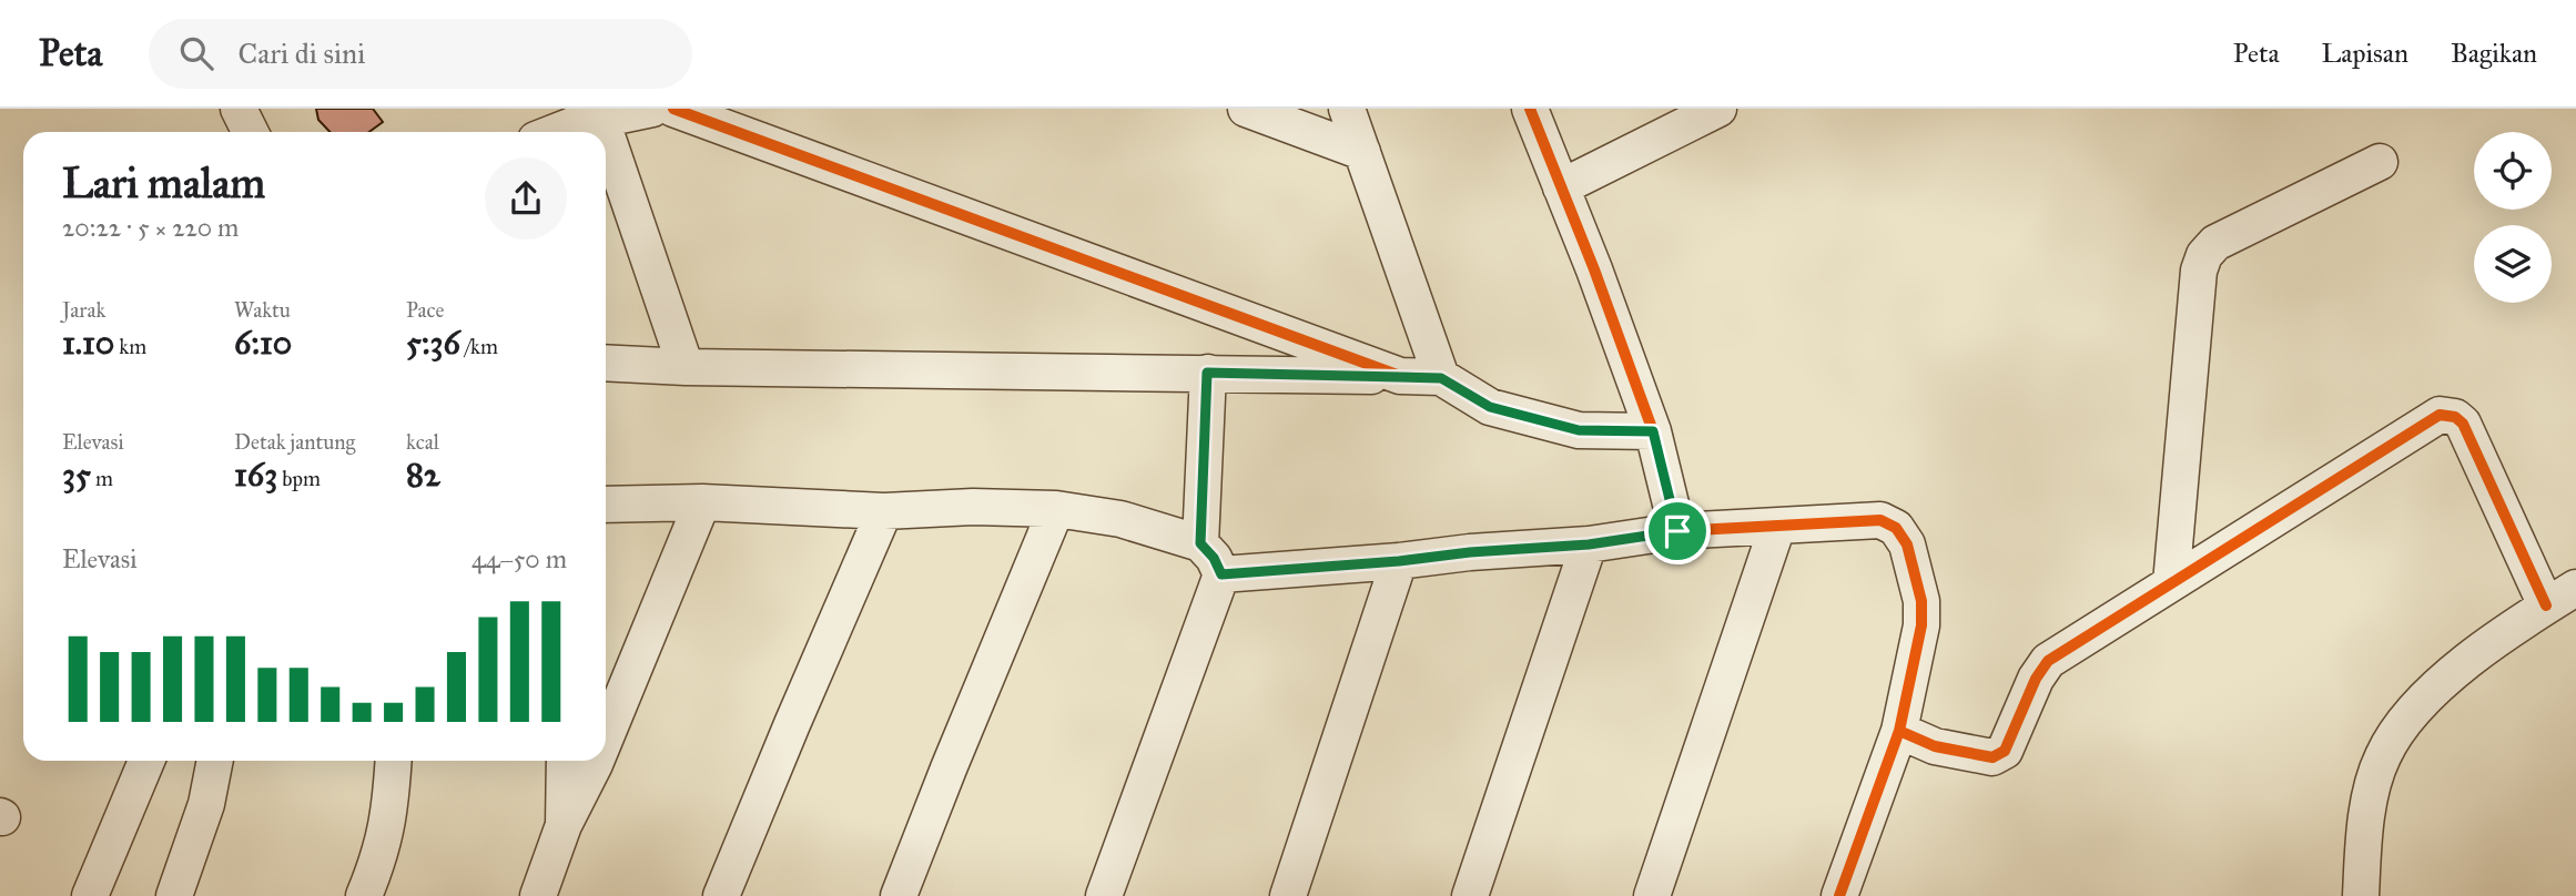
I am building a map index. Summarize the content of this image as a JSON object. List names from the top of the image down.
{
  "page": {
    "header": "Peta",
    "search": "Cari di sini",
    "nav": ["Peta", "Lapisan", "Bagikan"],
    "heading": ["Lari malam", "20:22 · 5 × 220 m"],
    "stats": [
      ["Jarak", "1.10 km"],
      ["Waktu", "6:10"],
      ["Pace", "5:36 /km"],
      ["Elevasi", "35 m"],
      ["Detak jantung", "163 bpm"],
      ["kcal", "82"]
    ],
    "chart": ["Elevasi", "44–50 m"]
  }
}
